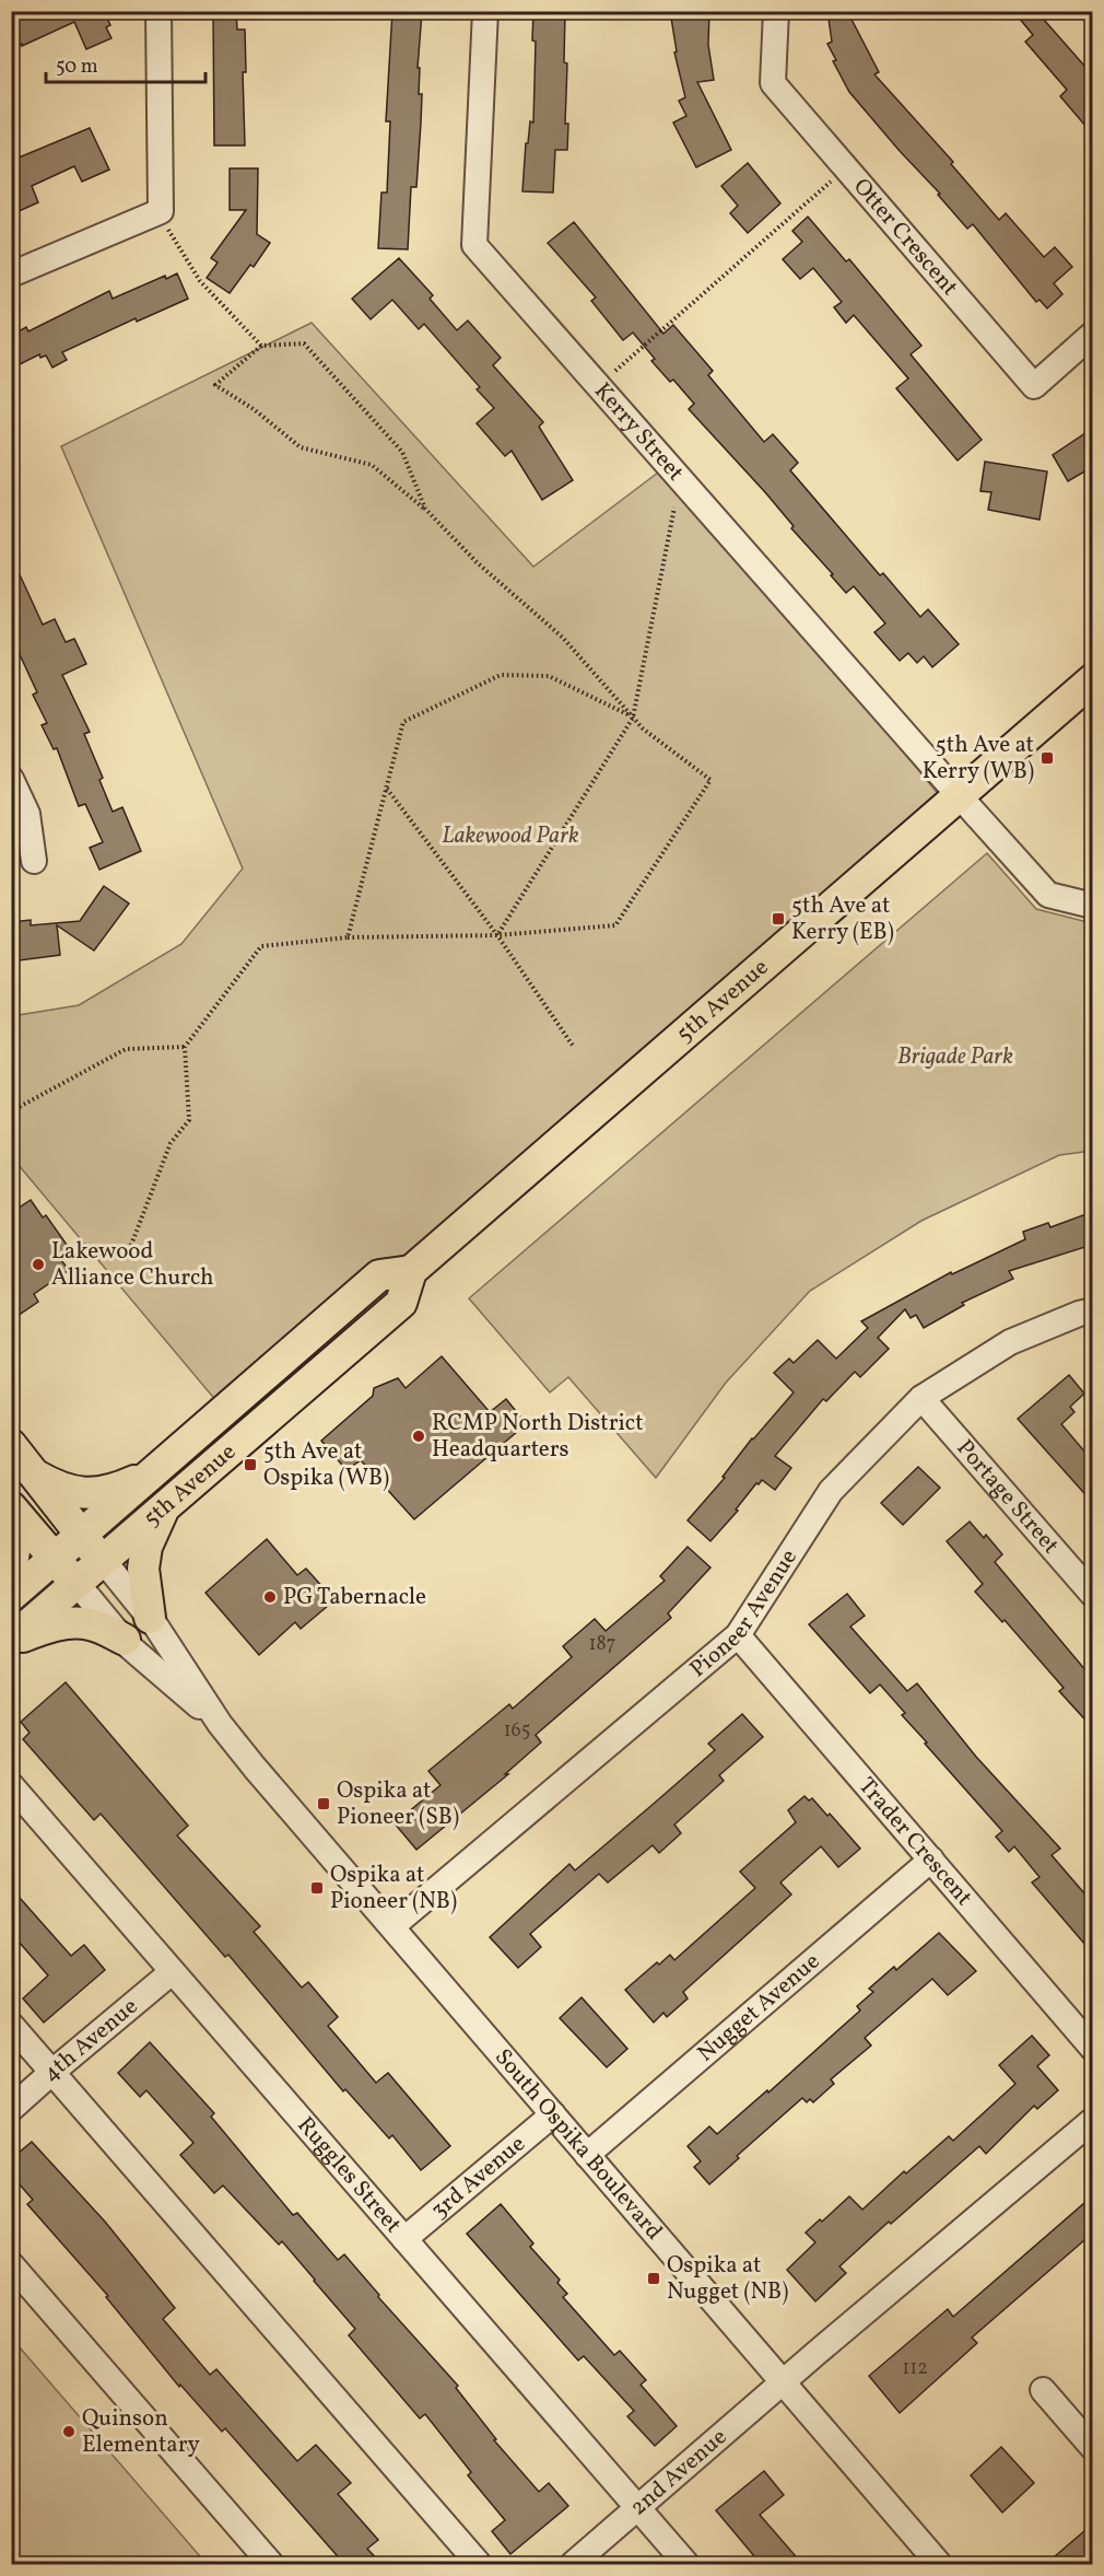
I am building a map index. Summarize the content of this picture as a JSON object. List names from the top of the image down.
{
  "streets": {
    "main road": ["5th Avenue", "South Ospika Boulevard"],
    "street": [
      "Otter Crescent",
      "Kerry Street",
      "Portage Street",
      "Pioneer Avenue",
      "Trader Crescent",
      "Nugget Avenue",
      "4th Avenue",
      "Ruggles Street",
      "3rd Avenue",
      "2nd Avenue"
    ]
  },
  "crossings": [
    ["Kerry Street", "5th Avenue"],
    ["5th Avenue", "South Ospika Boulevard"],
    ["Portage Street", "Pioneer Avenue"],
    ["Pioneer Avenue", "Trader Crescent"],
    ["Pioneer Avenue", "South Ospika Boulevard"],
    ["Trader Crescent", "Nugget Avenue"],
    ["Nugget Avenue", "South Ospika Boulevard"],
    ["4th Avenue", "Ruggles Street"],
    ["South Ospika Boulevard", "3rd Avenue"],
    ["South Ospika Boulevard", "2nd Avenue"],
    ["Ruggles Street", "3rd Avenue"],
    ["Ruggles Street", "2nd Avenue"]
  ],
  "parks": ["Lakewood Park", "Brigade Park"],
  "places": {
    "transit": [
      "5th Ave at Kerry (WB)",
      "5th Ave at Kerry (EB)",
      "5th Ave at Ospika (WB)",
      "Ospika at Pioneer (SB)",
      "Ospika at Pioneer (NB)",
      "Ospika at Nugget (NB)"
    ],
    "other": [
      "Lakewood Alliance Church",
      "RCMP North District Headquarters",
      "PG Tabernacle",
      "Quinson Elementary"
    ]
  },
  "house_numbers": ["187", "165", "112"],
  "scale_bar": "50 m"
}
